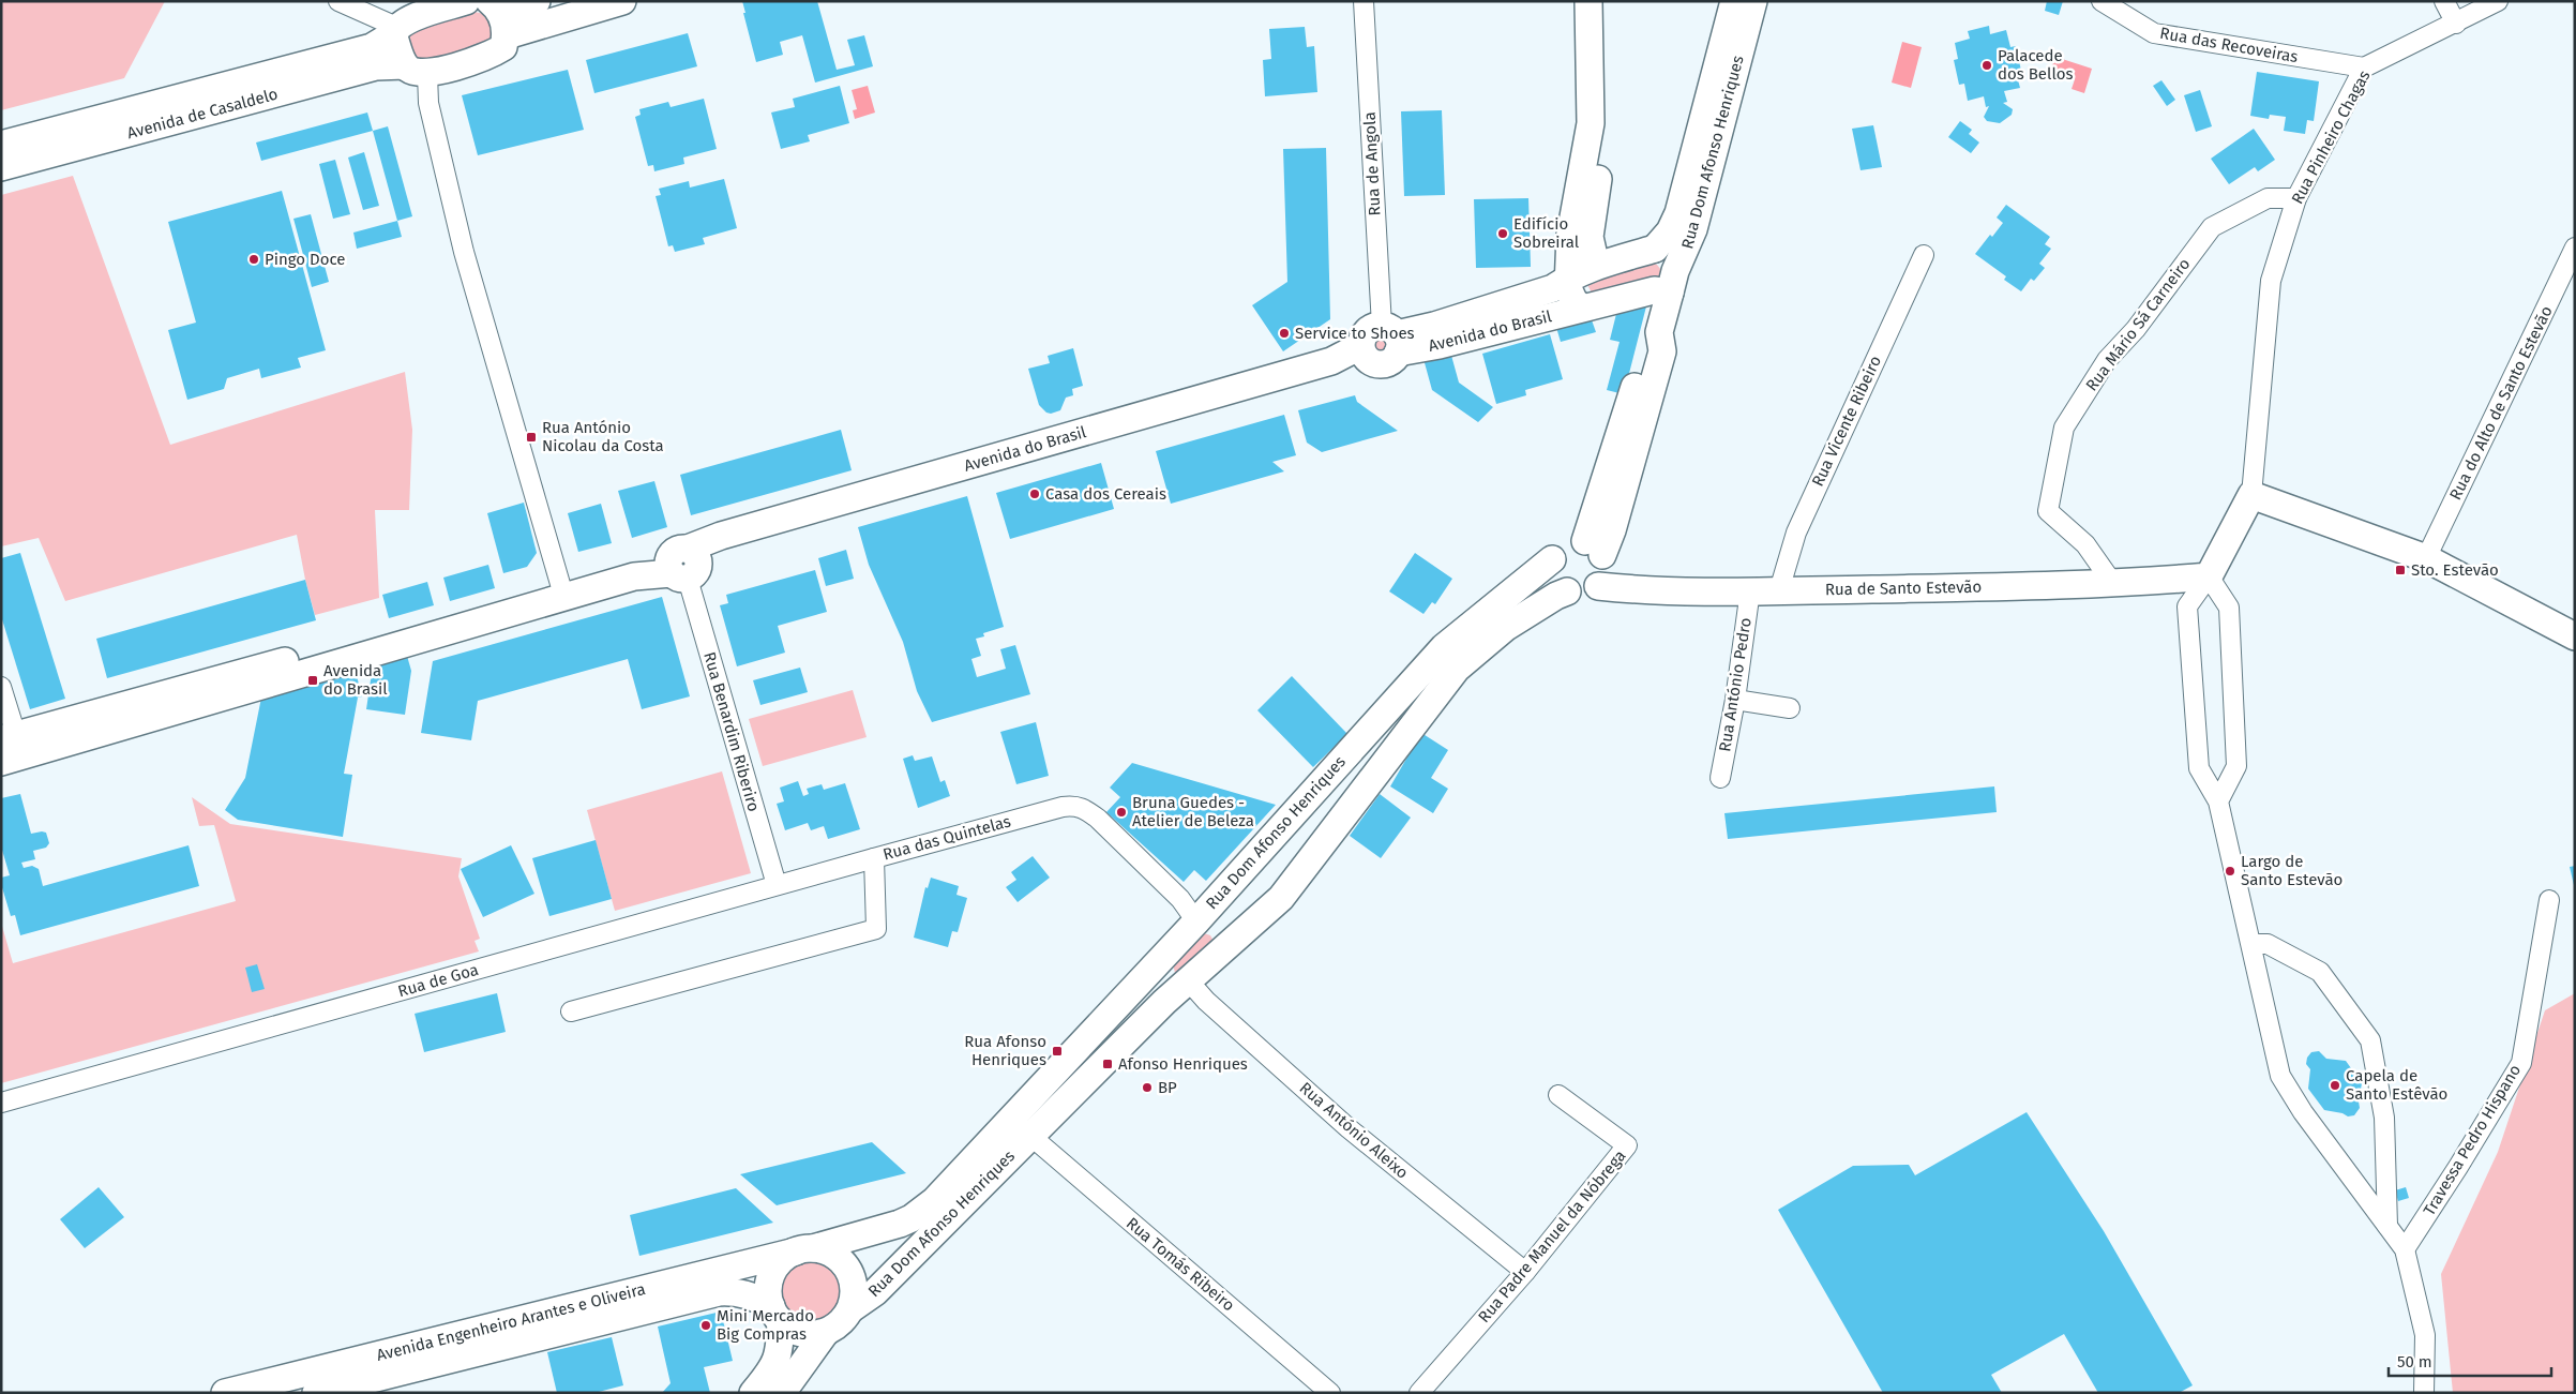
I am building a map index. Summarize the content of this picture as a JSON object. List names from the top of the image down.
{
  "streets": {
    "street": [
      "Rua das Recoveiras",
      "Avenida de Casaldelo",
      "Rua Pinheiro Chagas",
      "Rua Dom Afonso Henriques",
      "Rua de Angola",
      "Rua Mário Sá Carneiro",
      "Avenida do Brasil",
      "Rua do Alto de Santo Estevão",
      "Rua Vicente Ribeiro",
      "Rua de Santo Estevão",
      "Rua António Pedro",
      "Rua Benardim Riberiro",
      "Rua das Quintelas",
      "Rua de Goa",
      "Rua António Aleixo",
      "Travessa Pedro Hispano",
      "Rua Padre Manuel da Nóbrega",
      "Rua Tomás Ribeiro",
      "Avenida Engenheiro Arantes e Oliveira"
    ]
  },
  "crossings": [
    ["Rua das Recoveiras", "Rua Pinheiro Chagas"],
    ["Rua Pinheiro Chagas", "Rua Mário Sá Carneiro"],
    ["Rua Dom Afonso Henriques", "Avenida do Brasil"],
    ["Rua Dom Afonso Henriques", "Rua de Santo Estevão"],
    ["Rua Dom Afonso Henriques", "Rua das Quintelas"],
    ["Rua Dom Afonso Henriques", "Rua António Aleixo"],
    ["Rua Dom Afonso Henriques", "Rua Tomás Ribeiro"],
    ["Rua Dom Afonso Henriques", "Avenida Engenheiro Arantes e Oliveira"],
    ["Rua de Angola", "Avenida do Brasil"],
    ["Rua Mário Sá Carneiro", "Rua de Santo Estevão"],
    ["Avenida do Brasil", "Rua Benardim Riberiro"],
    ["Rua Vicente Ribeiro", "Rua de Santo Estevão"],
    ["Rua de Santo Estevão", "Rua António Pedro"],
    ["Rua Benardim Riberiro", "Rua de Goa"],
    ["Rua das Quintelas", "Rua de Goa"],
    ["Rua António Aleixo", "Rua Padre Manuel da Nóbrega"]
  ],
  "places": {
    "other": [
      "Palacede dos Bellos",
      "Edifício Sobreiral",
      "Pingo Doce",
      "Service to Shoes",
      "Casa dos Cereais",
      "Bruna Guedes - Atelier de Beleza",
      "Largo de Santo Estevão",
      "Capela de Santo Estêvão",
      "BP",
      "Mini Mercado Big Compras"
    ],
    "transit": [
      "Rua António Nicolau da Costa",
      "Sto. Estevão",
      "Avenida do Brasil",
      "Rua Afonso Henriques",
      "Afonso Henriques"
    ]
  },
  "scale_bar": "50 m"
}
